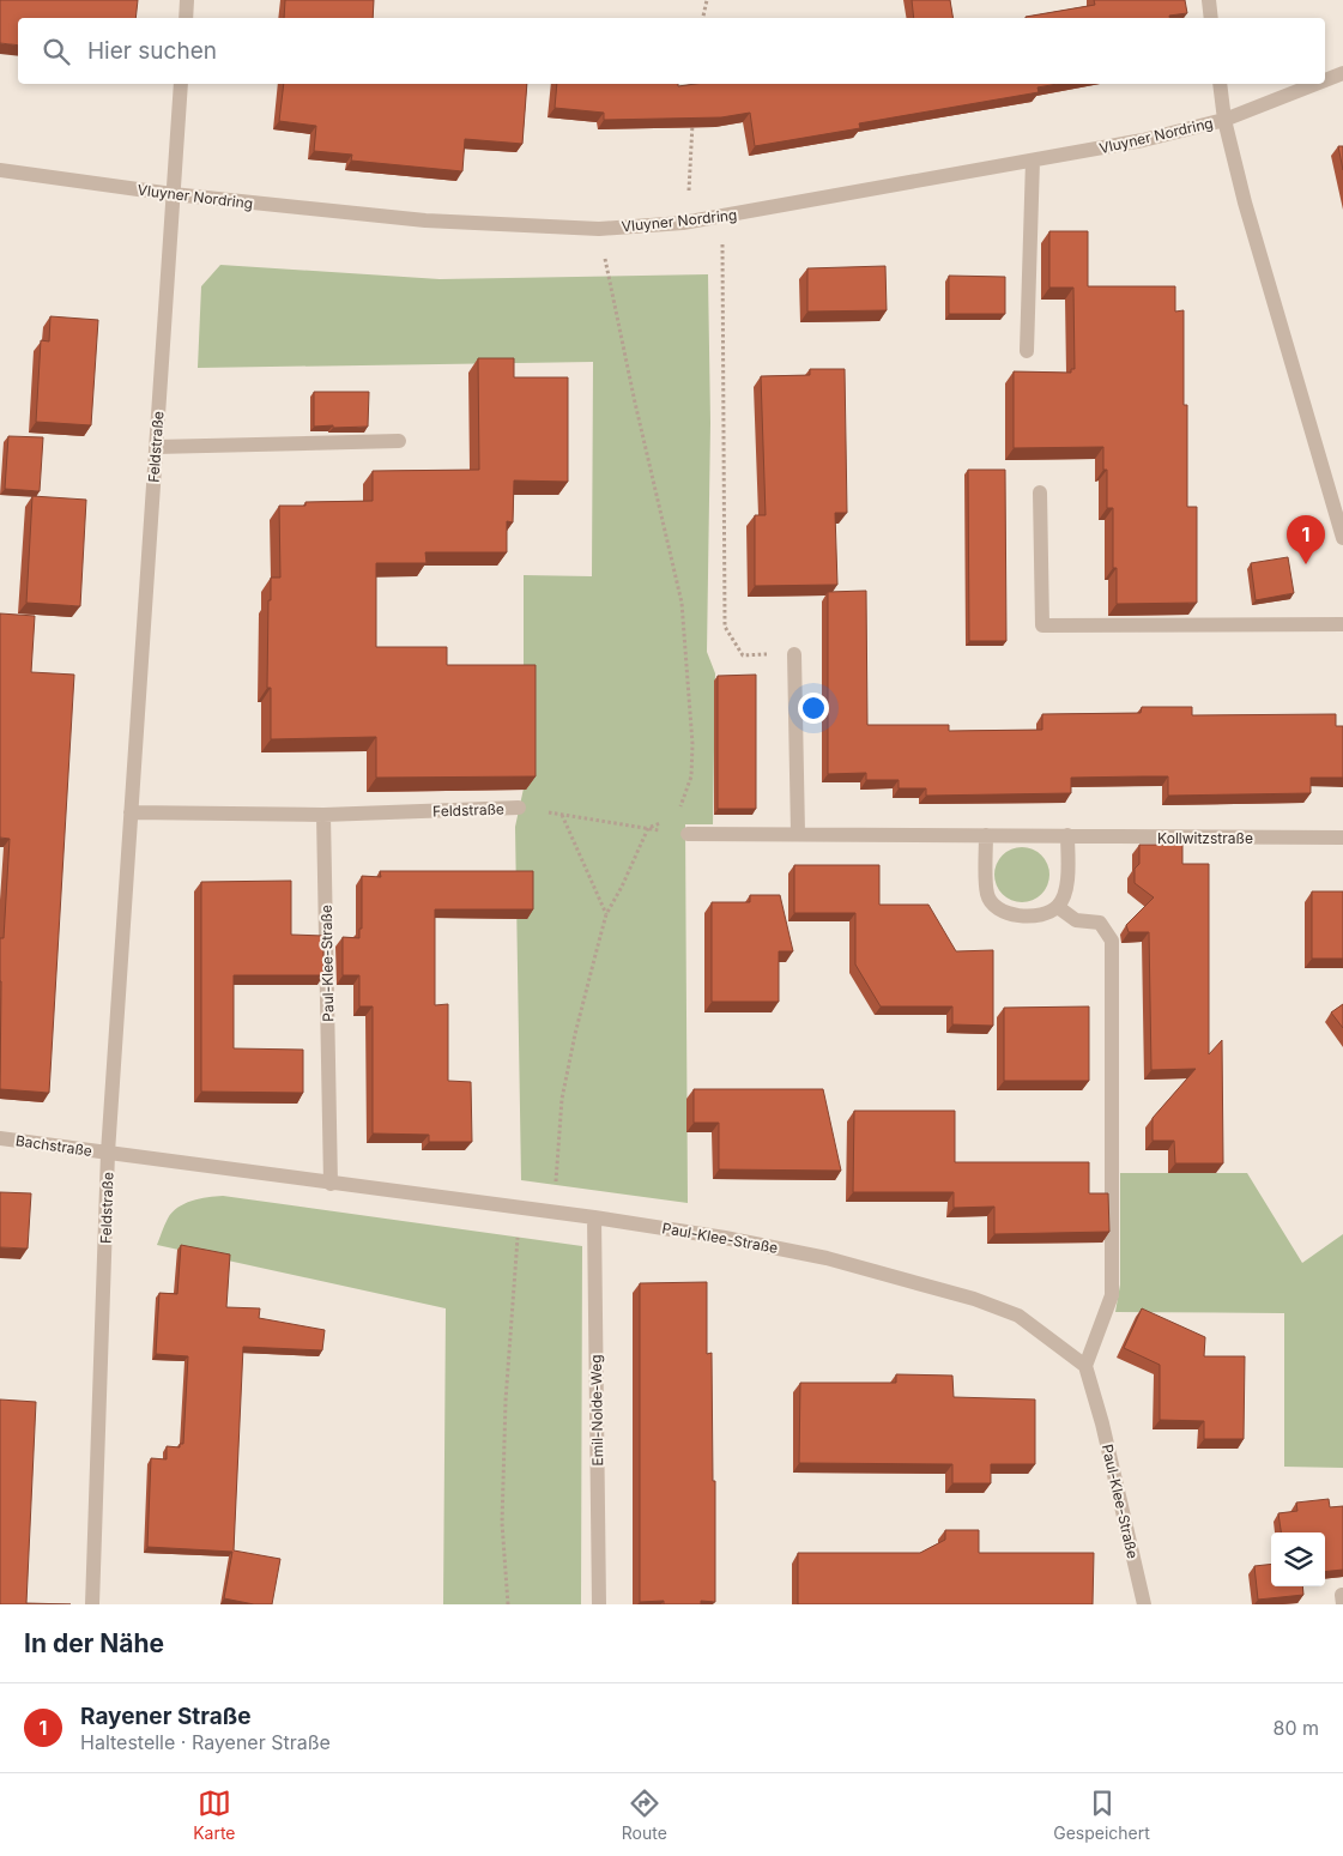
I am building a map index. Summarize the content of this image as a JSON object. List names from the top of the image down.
{
  "streets": {
    "street": [
      "Vluyner Nordring",
      "Feldstraße",
      "Kollwitzstraße",
      "Paul-Klee-Straße",
      "Bachstraße",
      "Emil-Nolde-Weg"
    ]
  },
  "crossings": [
    ["Vluyner Nordring", "Feldstraße"],
    ["Feldstraße", "Paul-Klee-Straße"],
    ["Feldstraße", "Bachstraße"],
    ["Paul-Klee-Straße", "Bachstraße"],
    ["Paul-Klee-Straße", "Emil-Nolde-Weg"]
  ],
  "page": {
    "search": "Hier suchen",
    "pins": "1",
    "heading": "In der Nähe",
    "list": [
      {
        "mark": "1",
        "name": "Rayener Straße",
        "note": "Haltestelle · Rayener Straße",
        "value": "80 m"
      }
    ],
    "nav": ["Karte", "Route", "Gespeichert"]
  }
}
